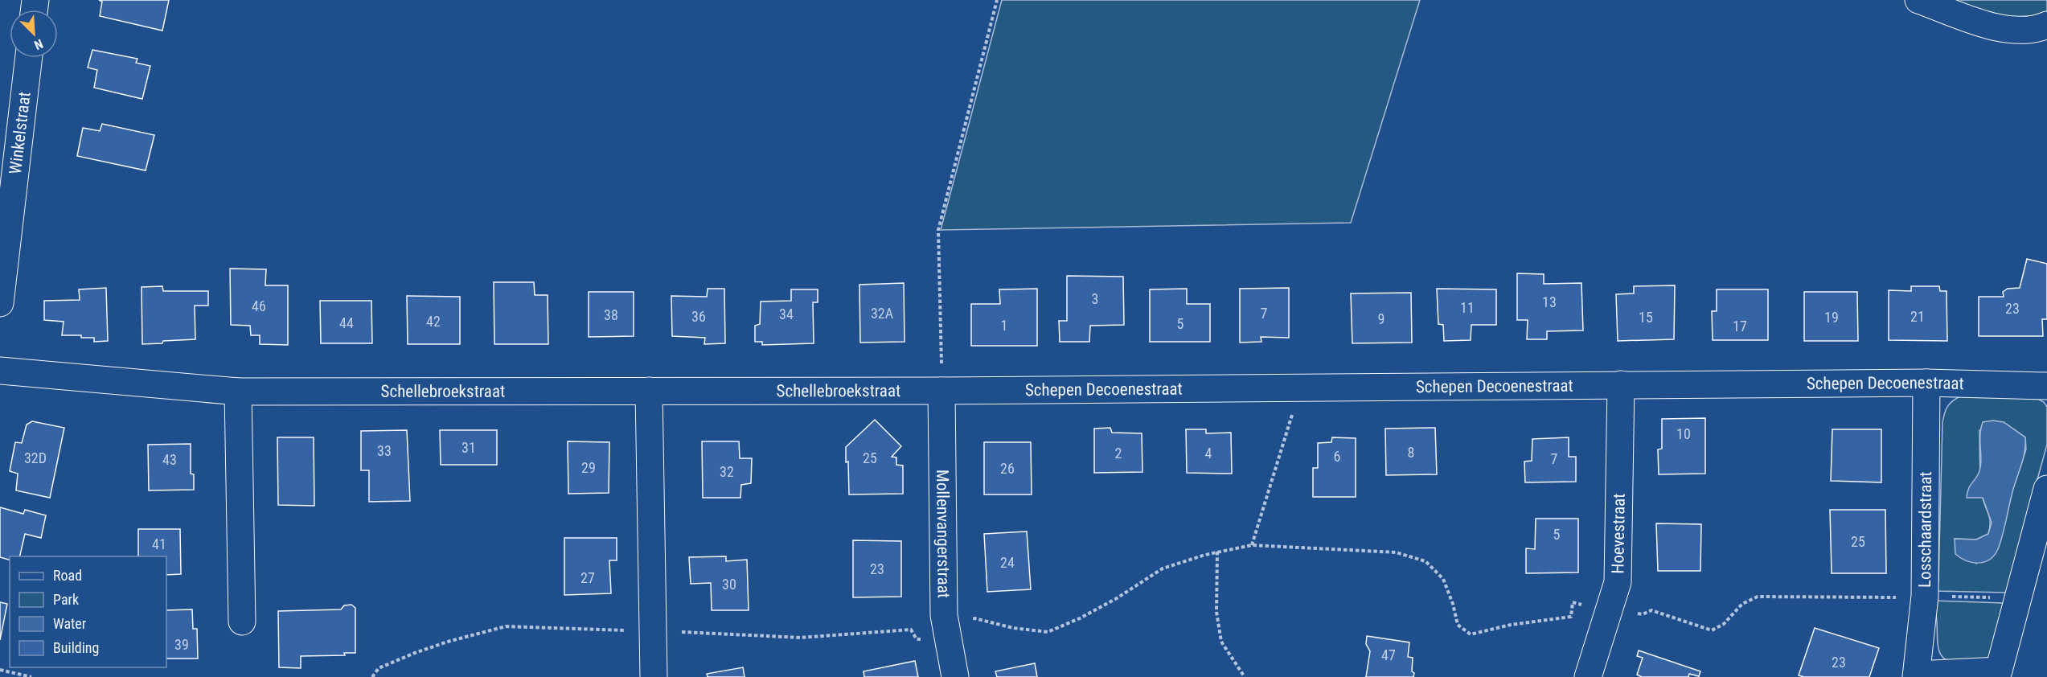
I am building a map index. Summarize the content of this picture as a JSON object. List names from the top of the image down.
{
  "streets": {
    "street": [
      "Winkelstraat",
      "Schepen Decoenestraat",
      "Schellebroekstraat",
      "Losschaardstraat",
      "Hoevestraat",
      "Mollenvangerstraat"
    ]
  },
  "crossings": [
    ["Schepen Decoenestraat", "Schellebroekstraat"],
    ["Schepen Decoenestraat", "Losschaardstraat"],
    ["Schepen Decoenestraat", "Hoevestraat"],
    ["Schepen Decoenestraat", "Mollenvangerstraat"],
    ["Schellebroekstraat", "Mollenvangerstraat"]
  ],
  "house_numbers": [
    "3",
    "13",
    "46",
    "11",
    "23",
    "32A",
    "7",
    "34",
    "38",
    "36",
    "21",
    "15",
    "19",
    "9",
    "42",
    "44",
    "5",
    "1",
    "17",
    "10",
    "31",
    "33",
    "8",
    "2",
    "4",
    "6",
    "32D",
    "25",
    "7",
    "43",
    "29",
    "26",
    "32",
    "5",
    "25",
    "41",
    "24",
    "23",
    "27",
    "30",
    "39",
    "47",
    "23"
  ],
  "legend": [
    "Road",
    "Park",
    "Water",
    "Building"
  ],
  "north": "bottom right"
}
